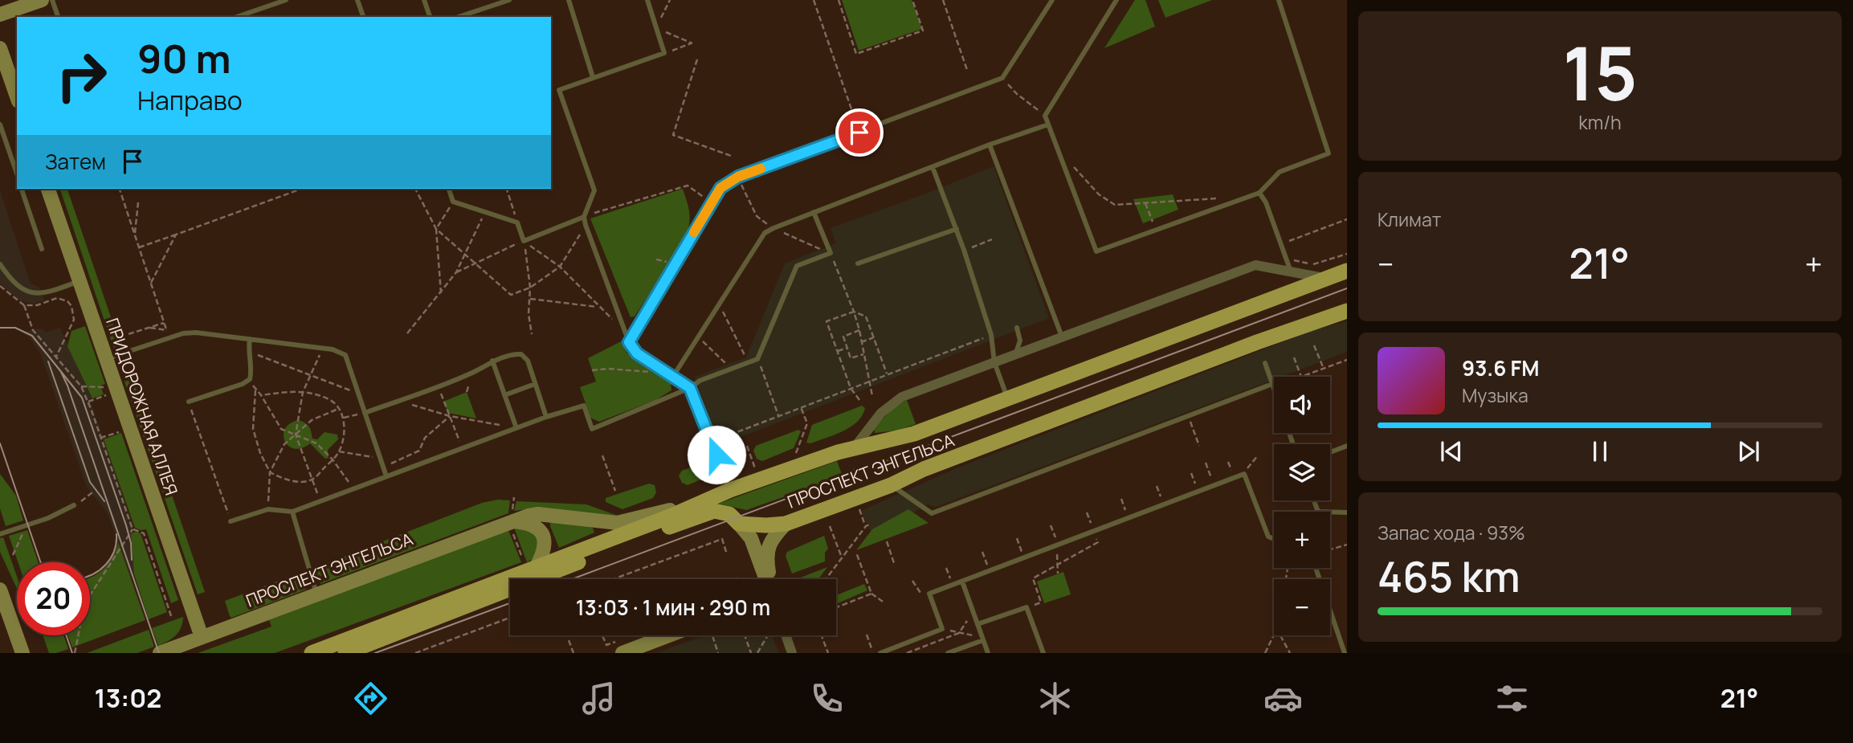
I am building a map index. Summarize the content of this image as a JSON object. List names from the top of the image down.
{
  "streets": {
    "main road": ["ПРИДОРОЖНАЯ АЛЛЕЯ", "ПРОСПЕКТ ЭНГЕЛЬСА"]
  },
  "crossings": [
    ["ПРИДОРОЖНАЯ АЛЛЕЯ", "ПРОСПЕКТ ЭНГЕЛЬСА"]
  ],
  "page": {
    "tile": [
      ["15", "km/h"],
      "Климат",
      ["Запас хода · 93%", "465 km"]
    ],
    "turn": ["90 m", "Направо"],
    "then": "Затем",
    "heat": ["−", "21°", "+"],
    "song": ["93.6 FM", "Музыка"],
    "map_buttons": ["+", "−"],
    "limit": "20",
    "trip": "13:03 · 1 мин · 290 m",
    "tabs": ["13:02", "21°"]
  }
}
